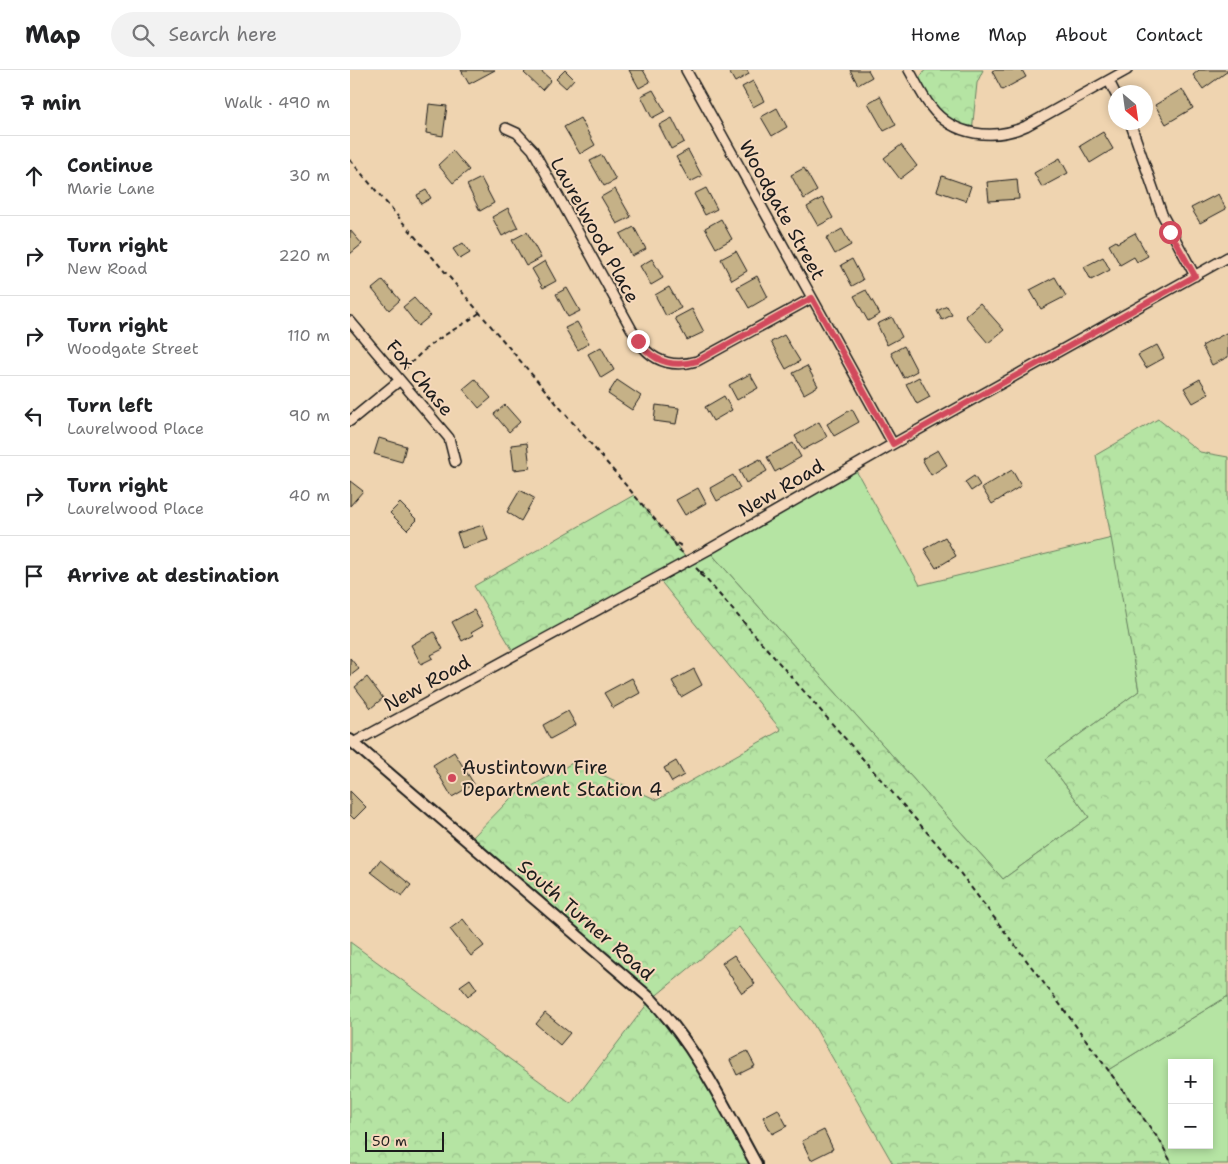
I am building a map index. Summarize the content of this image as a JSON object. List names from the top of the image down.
{
  "streets": {
    "street": [
      "Woodgate Street",
      "Laurelwood Place",
      "Fox Chase",
      "New Road",
      "South Turner Road"
    ]
  },
  "crossings": [
    ["Woodgate Street", "Laurelwood Place"],
    ["Woodgate Street", "New Road"],
    ["New Road", "South Turner Road"]
  ],
  "places": ["Austintown Fire Department Station 4"],
  "scale_bar": "50 m",
  "north": "bottom right",
  "page": {
    "header": "Map",
    "search": "Search here",
    "nav": [
      "Home",
      "Map",
      "About",
      "Contact"
    ],
    "heading": ["7 min", "Walk · 490 m"],
    "list": [
      ["Continue", "Marie Lane", "30 m"],
      ["Turn right", "New Road", "220 m"],
      ["Turn right", "Woodgate Street", "110 m"],
      ["Turn left", "Laurelwood Place", "90 m"],
      ["Turn right", "Laurelwood Place", "40 m"],
      "Arrive at destination"
    ],
    "map_buttons": ["+", "−"],
    "scale": "50 m"
  }
}
